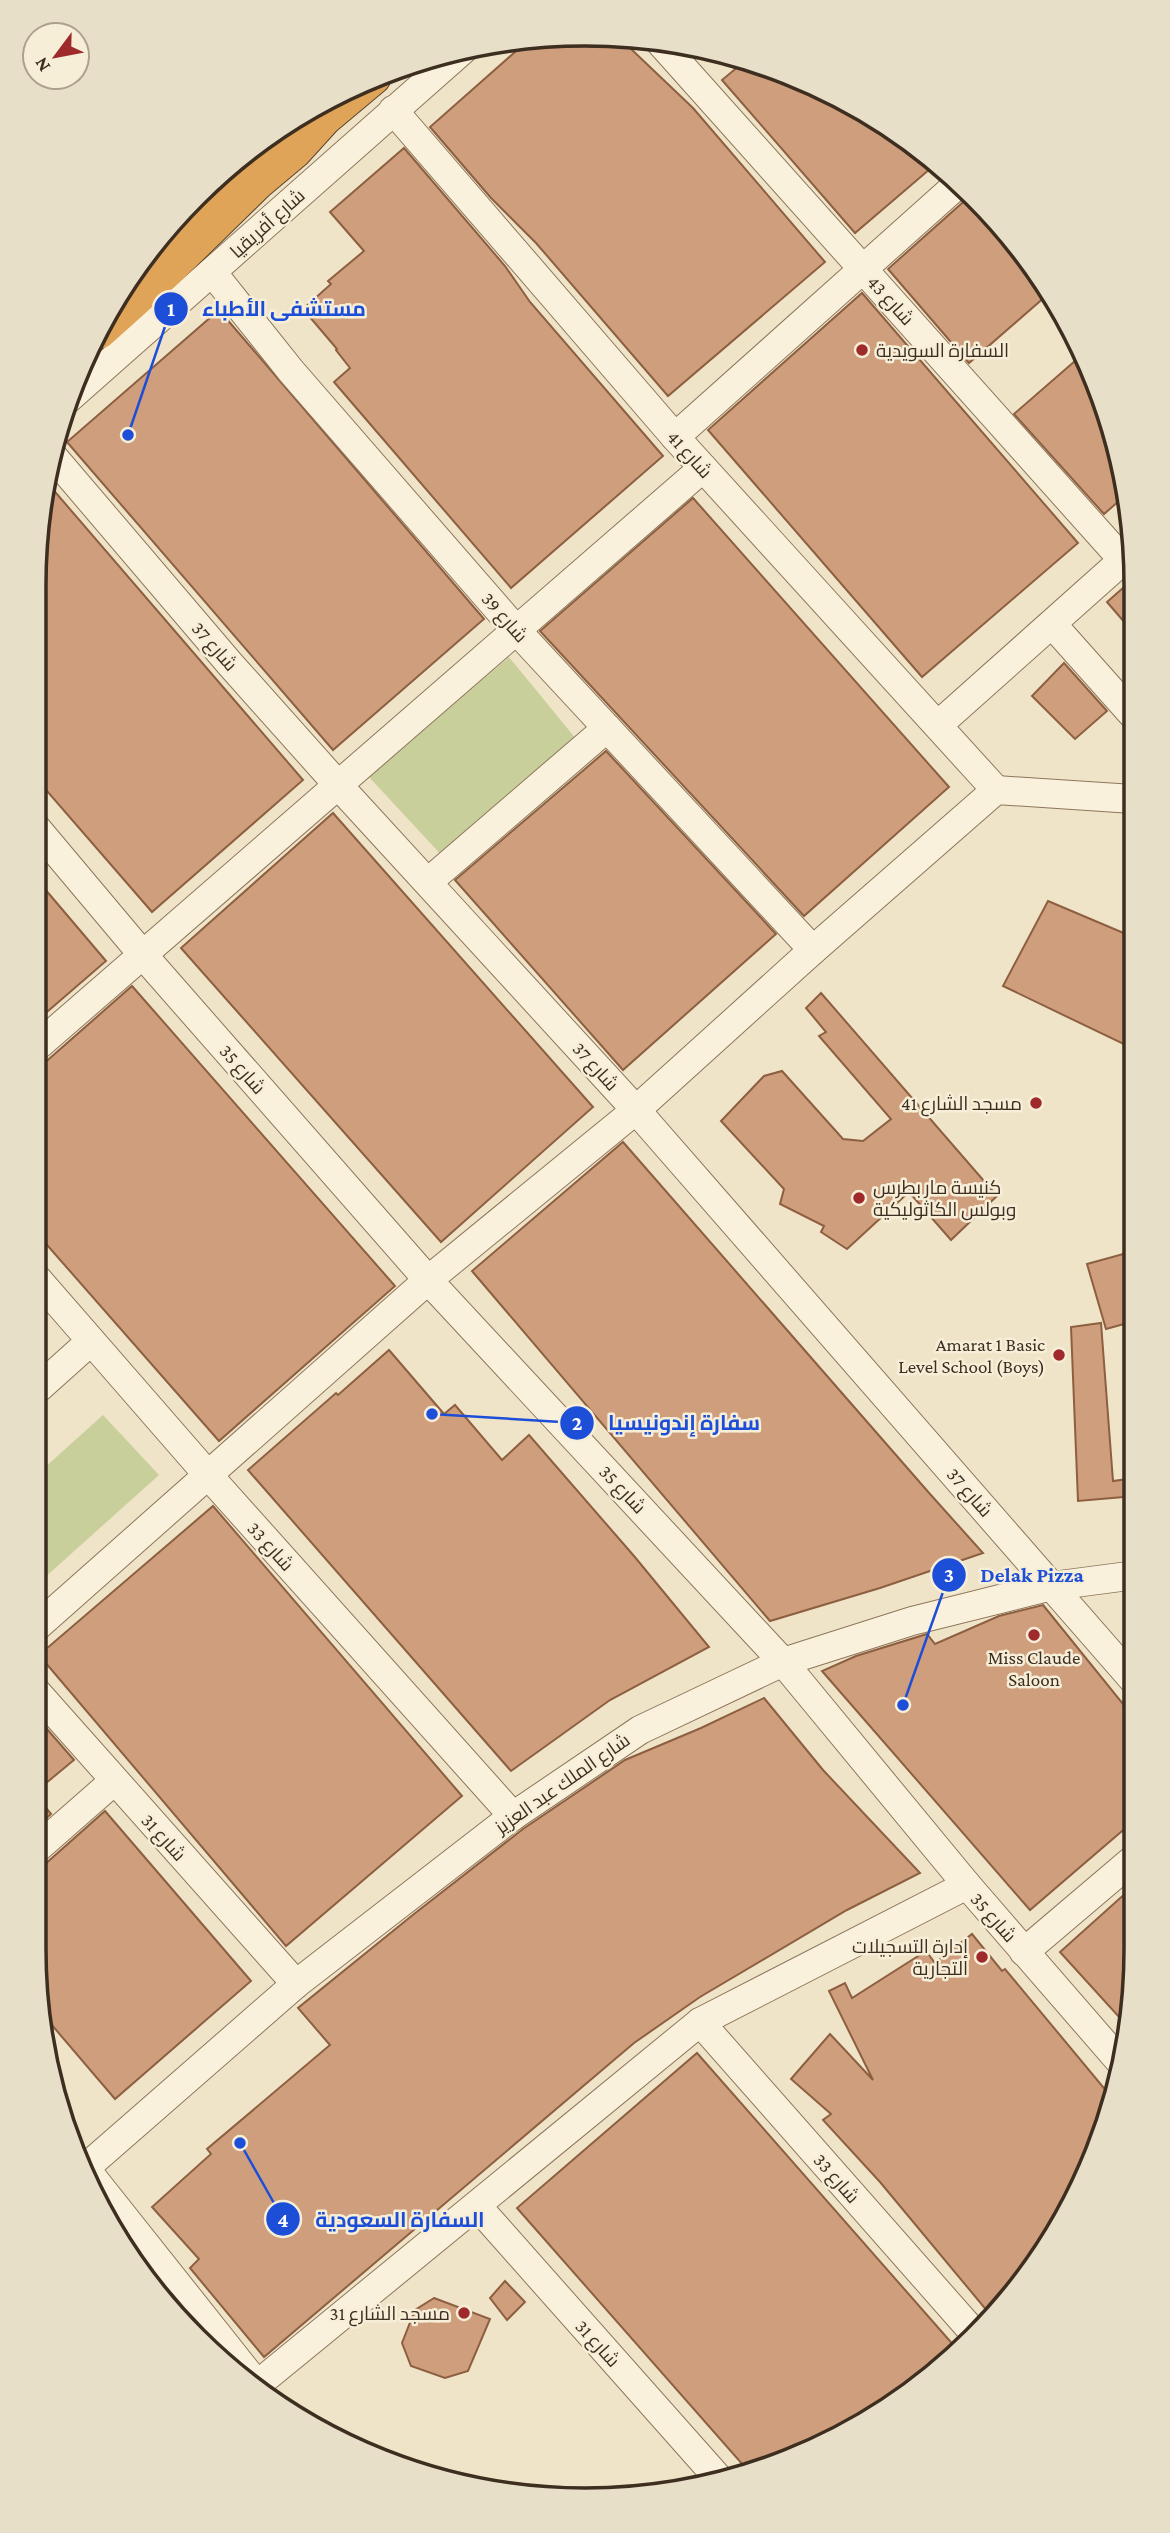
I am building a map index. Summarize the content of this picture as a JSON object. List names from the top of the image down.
{
  "streets": {
    "highway": ["شارع أفريقيا"],
    "street": [
      "شارع 43",
      "شارع 41",
      "شارع 39",
      "شارع 37",
      "شارع 35",
      "شارع 33",
      "شارع الملك عبد العزيز",
      "شارع 31"
    ]
  },
  "crossings": [
    ["شارع أفريقيا", "شارع 41"],
    ["شارع أفريقيا", "شارع 39"],
    ["شارع 37", "شارع الملك عبد العزيز"],
    ["شارع 35", "شارع الملك عبد العزيز"],
    ["شارع 33", "شارع الملك عبد العزيز"],
    ["شارع الملك عبد العزيز", "شارع 31"]
  ],
  "places": [
    "السفارة السويدية",
    "مستشفی الأطباء",
    "مسجد الشارع 41",
    "كنيسة مار بطرس وبولس الكاثوليكية",
    "Amarat 1 Basic Level School (Boys)",
    "سفارة إندونيسيا",
    "Miss Claude Saloon",
    "Delak Pizza",
    "إدارة التسجيلات التجارية",
    "السفارة السعودية",
    "مسجد الشارع 31"
  ],
  "north": "bottom left"
}
